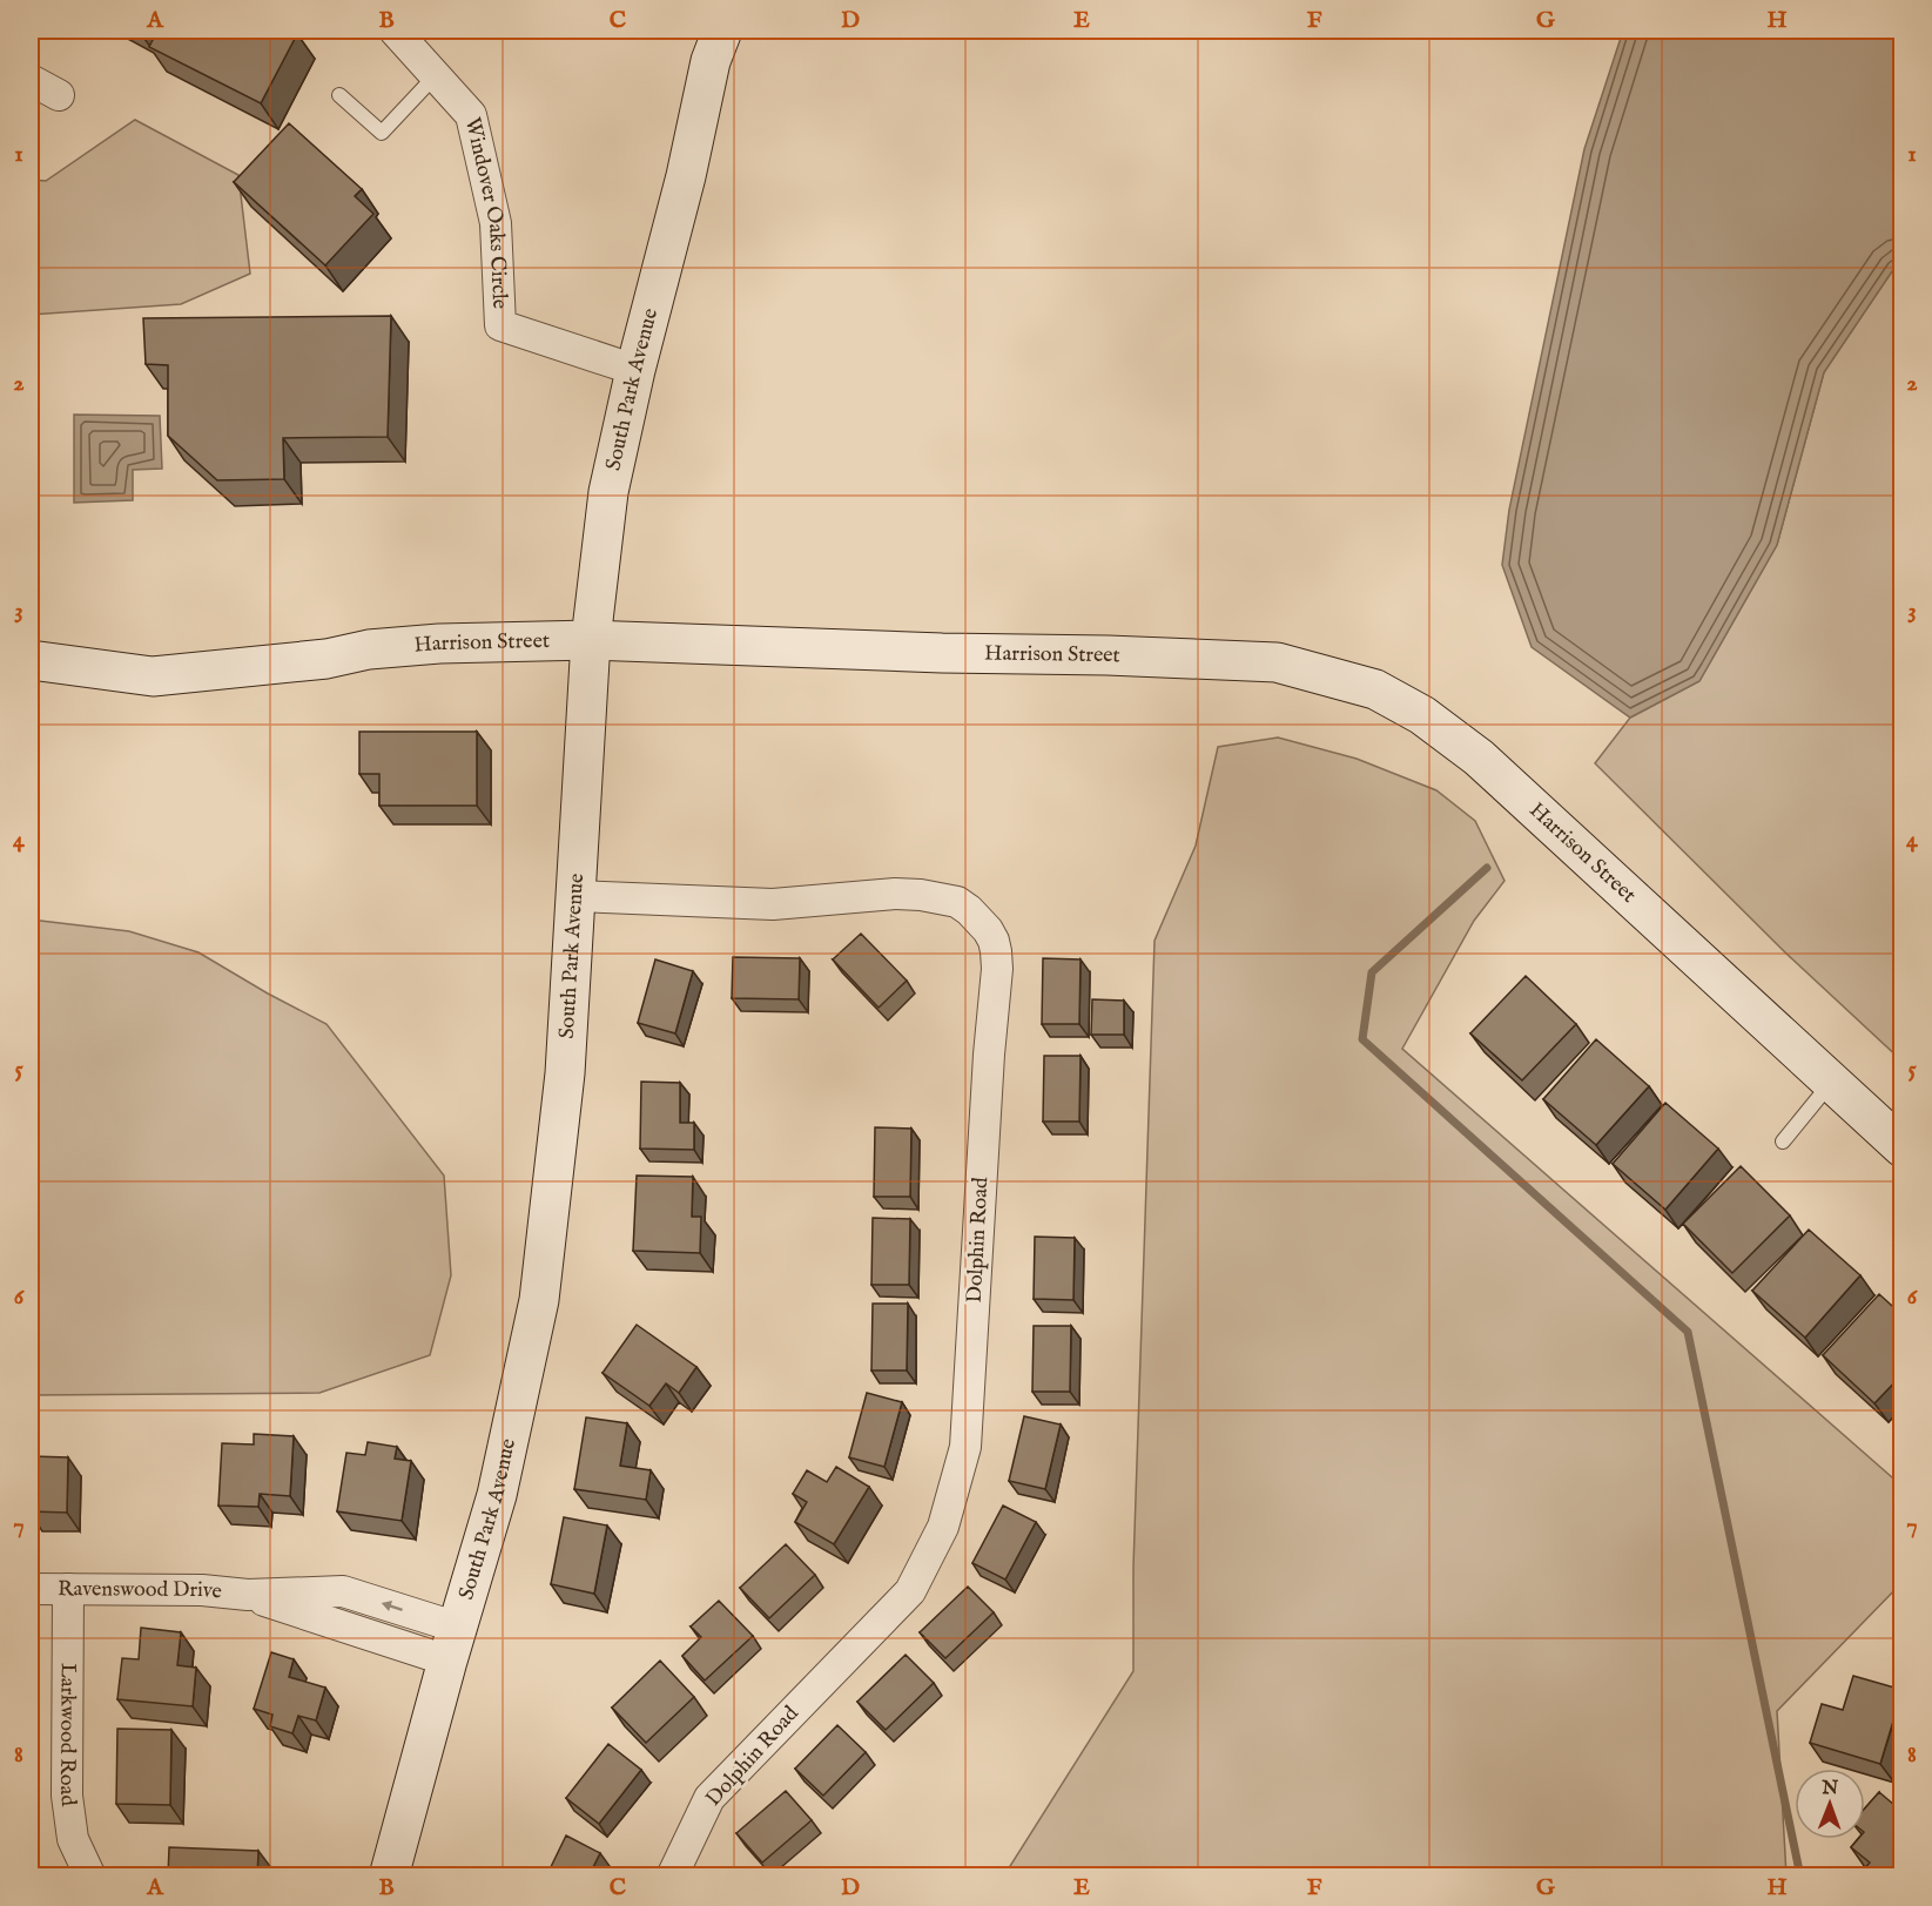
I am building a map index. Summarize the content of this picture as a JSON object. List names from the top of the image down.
{
  "streets": {
    "street": [
      "Windover Oaks Circle",
      "South Park Avenue",
      "Harrison Street",
      "Dolphin Road",
      "Ravenswood Drive",
      "Larkwood Road"
    ]
  },
  "crossings": [
    ["Windover Oaks Circle", "South Park Avenue"],
    ["South Park Avenue", "Harrison Street"],
    ["South Park Avenue", "Dolphin Road"],
    ["South Park Avenue", "Ravenswood Drive"],
    ["Ravenswood Drive", "Larkwood Road"]
  ],
  "north": "top",
  "grid": {
    "columns": [
      "A",
      "B",
      "C",
      "D",
      "E",
      "F",
      "G",
      "H"
    ],
    "rows": [
      "1",
      "2",
      "3",
      "4",
      "5",
      "6",
      "7",
      "8"
    ]
  }
}
